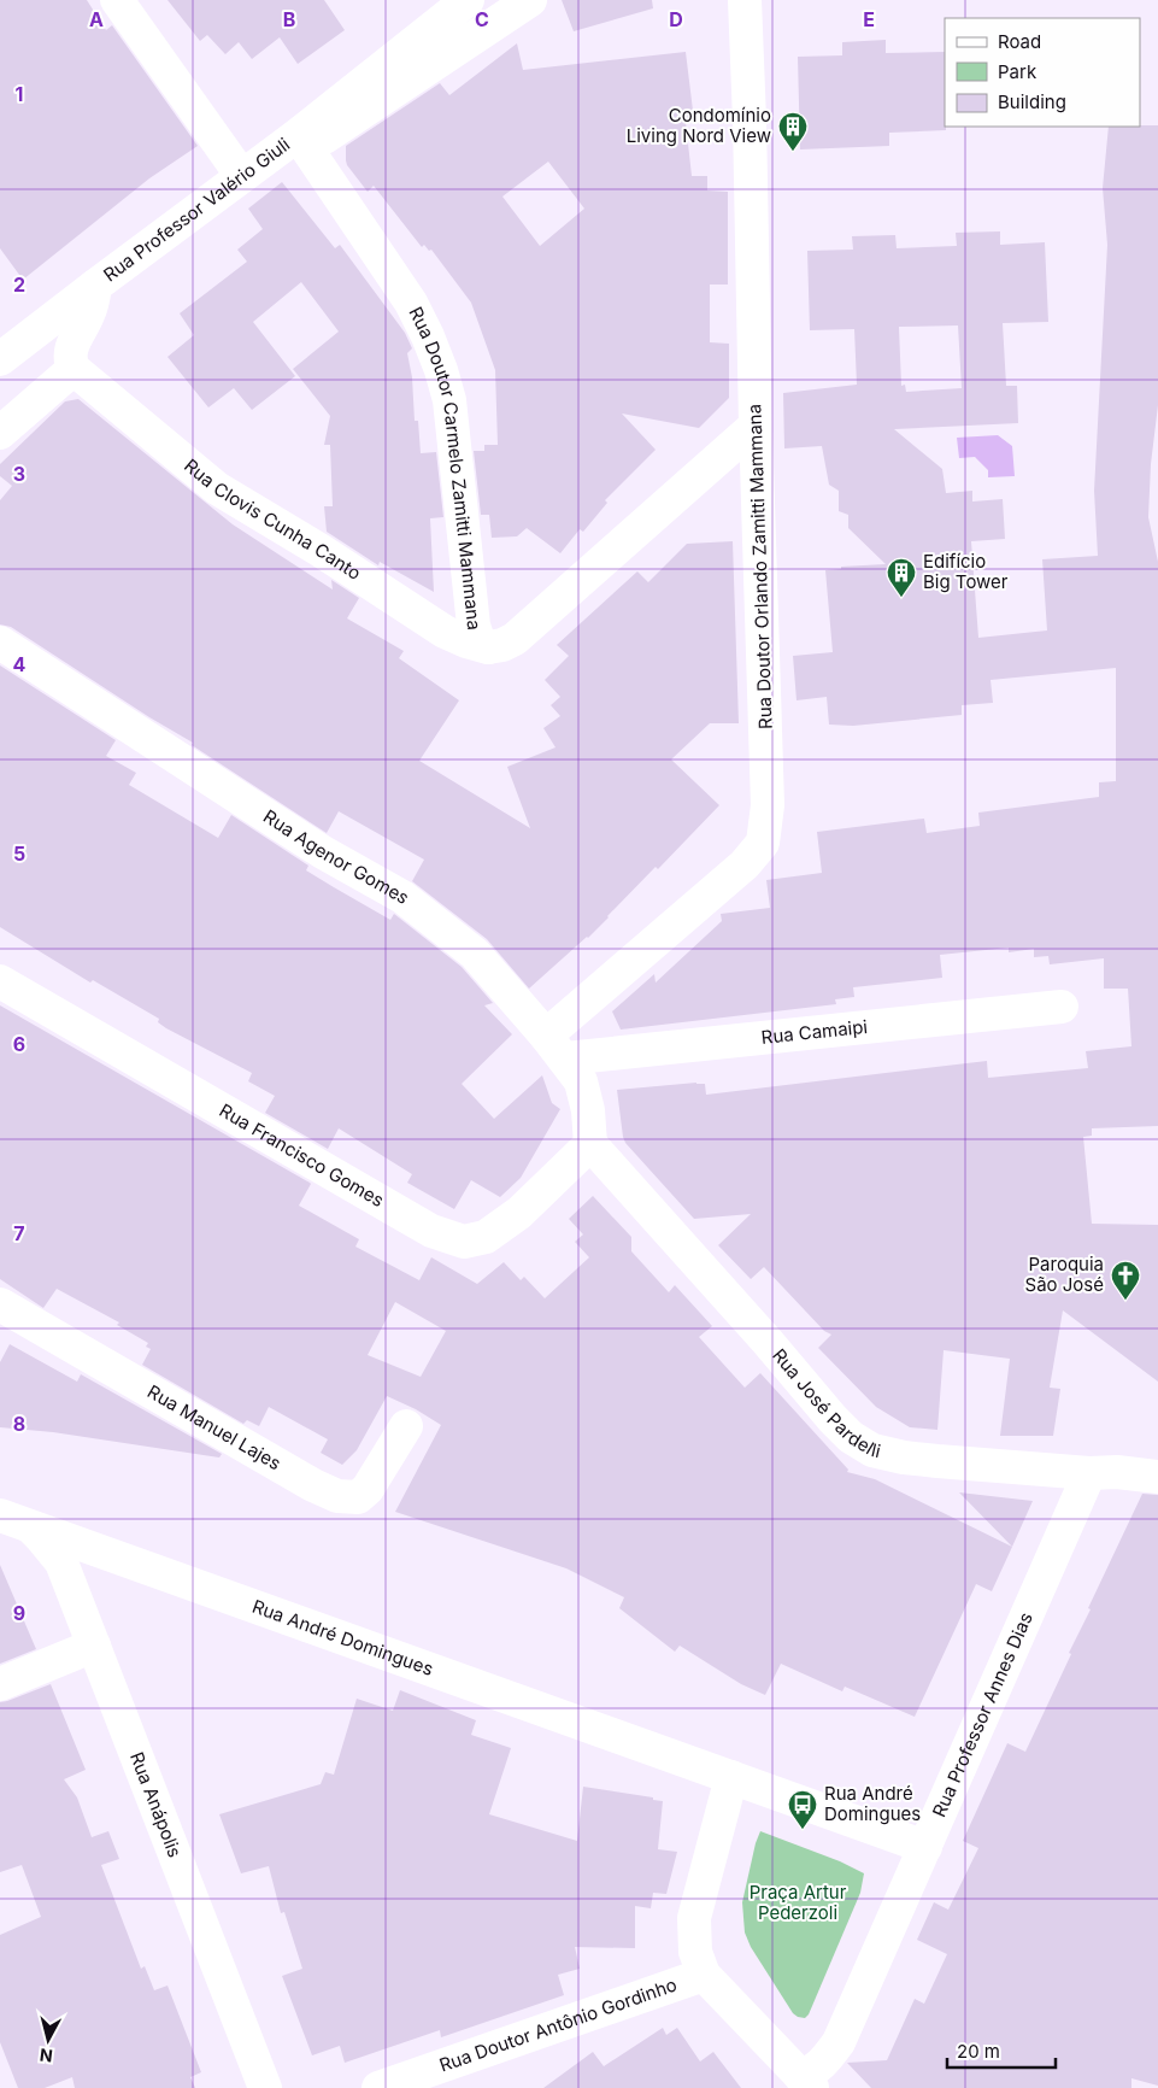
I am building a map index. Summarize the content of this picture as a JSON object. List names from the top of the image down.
{
  "streets": {
    "street": [
      "Rua Professor Valério Giuli",
      "Rua Doutor Carmelo Zamitti Mammana",
      "Rua Clovis Cunha Canto",
      "Rua Doutor Orlando Zamitti Mammana",
      "Rua Agenor Gomes",
      "Rua Camaipi",
      "Rua Francisco Gomes",
      "Rua José Pardelli",
      "Rua Manuel Lajes",
      "Rua André Domingues",
      "Rua Professor Annes Dias",
      "Rua Anápolis",
      "Rua Doutor Antônio Gordinho"
    ]
  },
  "crossings": [
    ["Rua Professor Valério Giuli", "Rua Doutor Carmelo Zamitti Mammana"],
    ["Rua Professor Valério Giuli", "Rua Clovis Cunha Canto"],
    ["Rua Doutor Carmelo Zamitti Mammana", "Rua Clovis Cunha Canto"],
    ["Rua Doutor Carmelo Zamitti Mammana", "Rua Doutor Orlando Zamitti Mammana"],
    ["Rua Doutor Orlando Zamitti Mammana", "Rua Agenor Gomes"],
    ["Rua Doutor Orlando Zamitti Mammana", "Rua Camaipi"],
    ["Rua Agenor Gomes", "Rua Camaipi"],
    ["Rua Agenor Gomes", "Rua Francisco Gomes"],
    ["Rua Agenor Gomes", "Rua José Pardelli"],
    ["Rua Francisco Gomes", "Rua José Pardelli"],
    ["Rua José Pardelli", "Rua Professor Annes Dias"],
    ["Rua André Domingues", "Rua Professor Annes Dias"],
    ["Rua André Domingues", "Rua Anápolis"]
  ],
  "parks": ["Praça Artur Pederzoli"],
  "places": {
    "building": ["Condomínio Living Nord View", "Edifício Big Tower"],
    "church": ["Paroquia São José"],
    "bus stop": ["Rua André Domingues"]
  },
  "legend": ["Road", "Park", "Building"],
  "scale_bar": "20 m",
  "north": "bottom",
  "grid": {
    "columns": [
      "A",
      "B",
      "C",
      "D",
      "E"
    ],
    "rows": [
      "1",
      "2",
      "3",
      "4",
      "5",
      "6",
      "7",
      "8",
      "9"
    ]
  }
}
